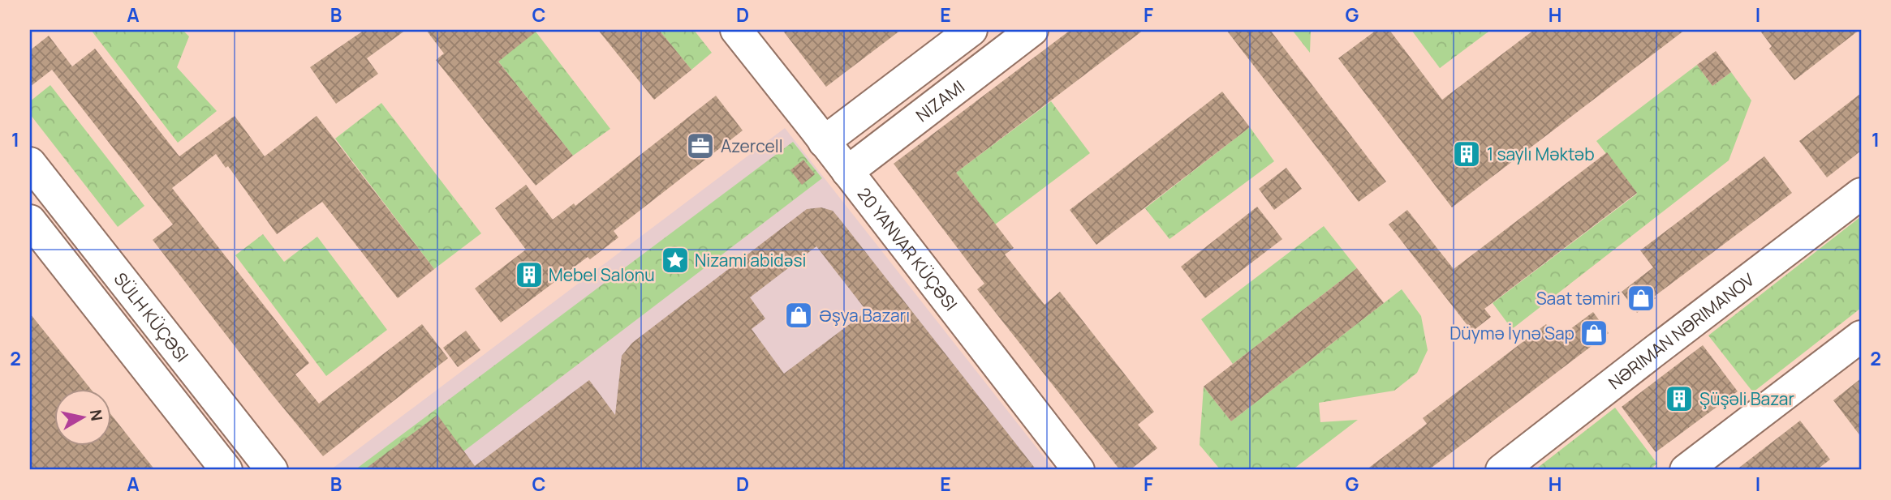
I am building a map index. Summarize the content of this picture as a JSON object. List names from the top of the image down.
{
  "streets": {
    "main road": [
      "NIZAMI",
      "20 YANVAR KÜÇƏSI",
      "SÜLH KÜÇƏSI",
      "NƏRIMAN NƏRIMANOV"
    ]
  },
  "crossings": [
    ["NIZAMI", "20 YANVAR KÜÇƏSI"]
  ],
  "places": {
    "office": ["Azercell"],
    "building": ["1 saylı Məktəb", "Mebel Salonu", "Şüşəli Bazar"],
    "place": ["Nizami abidәsi"],
    "shop": ["Saat təmiri", "Əşya Bazarı", "Düymə İynə Sap"]
  },
  "north": "right",
  "grid": {
    "columns": [
      "A",
      "B",
      "C",
      "D",
      "E",
      "F",
      "G",
      "H",
      "I"
    ],
    "rows": ["1", "2"]
  }
}
